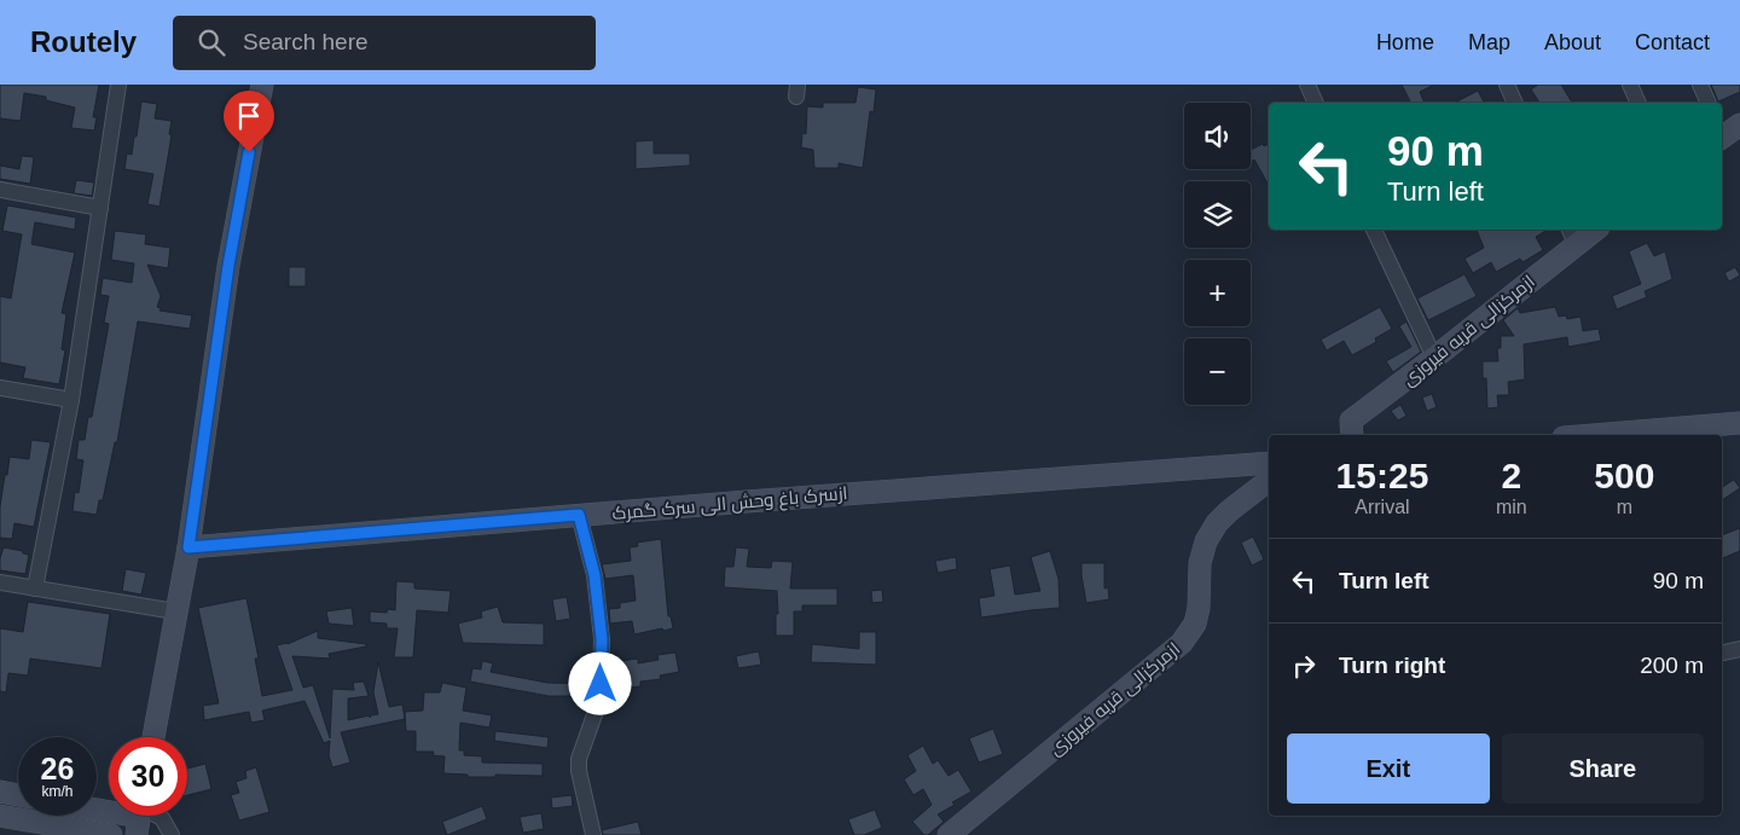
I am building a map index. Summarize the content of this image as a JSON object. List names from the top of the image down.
{
  "streets": {
    "main road": ["ازمرکزالی قریه فیروزی", "ازسرک باغ وحش الی سرک گمرک"]
  },
  "page": {
    "header": "Routely",
    "search": "Search here",
    "nav": [
      "Home",
      "Map",
      "About",
      "Contact"
    ],
    "map_buttons": ["+", "−"],
    "turn": ["90 m", "Turn left"],
    "eta": [
      "15:25",
      "Arrival",
      "2",
      "min",
      "500",
      "m"
    ],
    "list": [
      {
        "name": "Turn left",
        "value": "90 m"
      },
      {
        "name": "Turn right",
        "value": "200 m"
      }
    ],
    "buttons": ["Exit", "Share"],
    "speed": "26 km/h",
    "limit": "30"
  }
}
